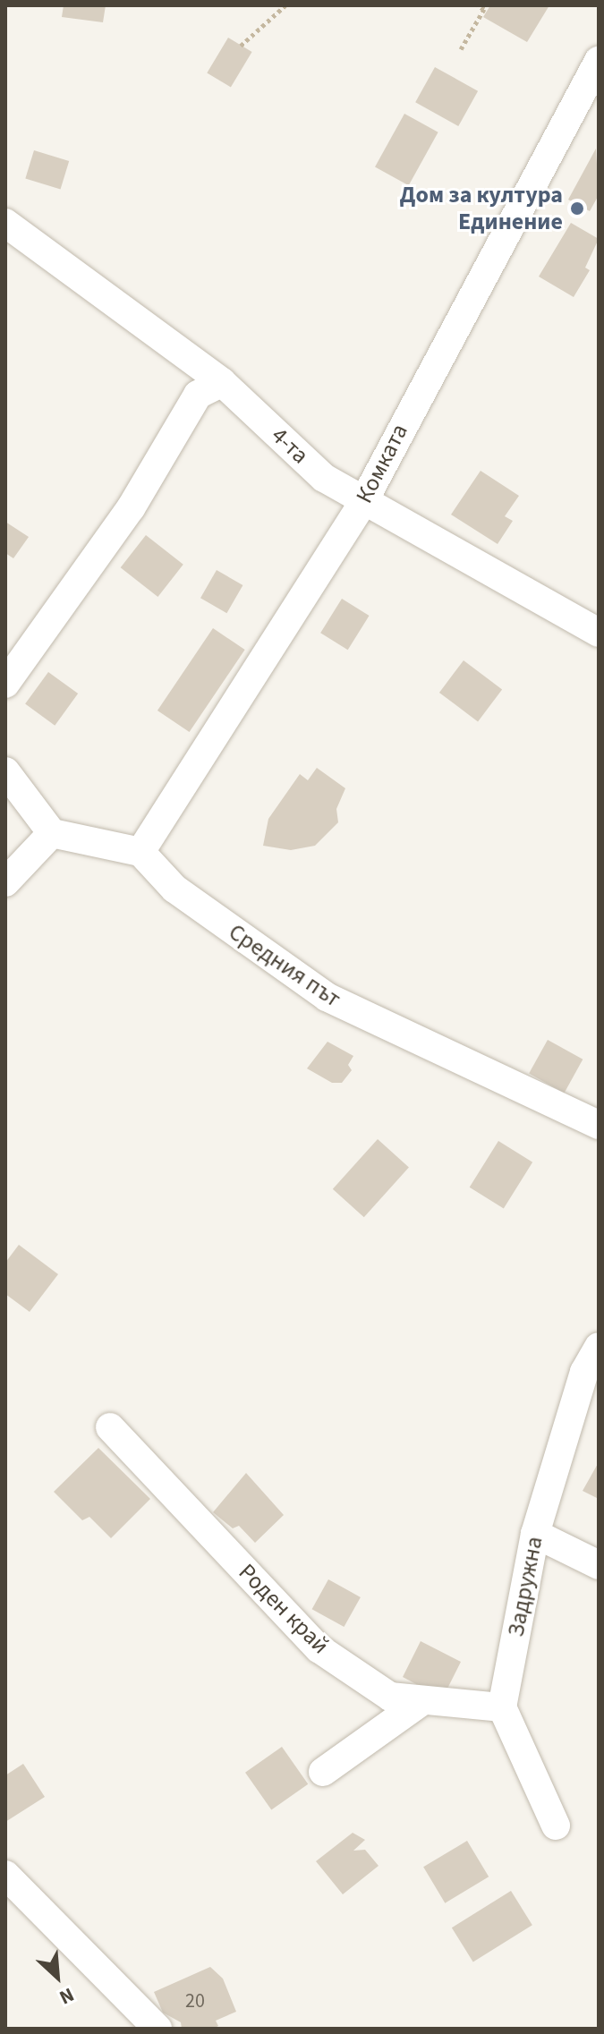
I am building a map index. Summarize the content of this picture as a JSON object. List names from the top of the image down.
{
  "streets": {
    "street": [
      "4-та",
      "Комката",
      "Средния път",
      "Задружна",
      "Роден край"
    ]
  },
  "crossings": [
    ["4-та", "Комката"],
    ["Комката", "Средния път"],
    ["Задружна", "Роден край"]
  ],
  "places": ["Дом за култура Единение"],
  "house_numbers": ["20"],
  "north": "bottom right"
}
